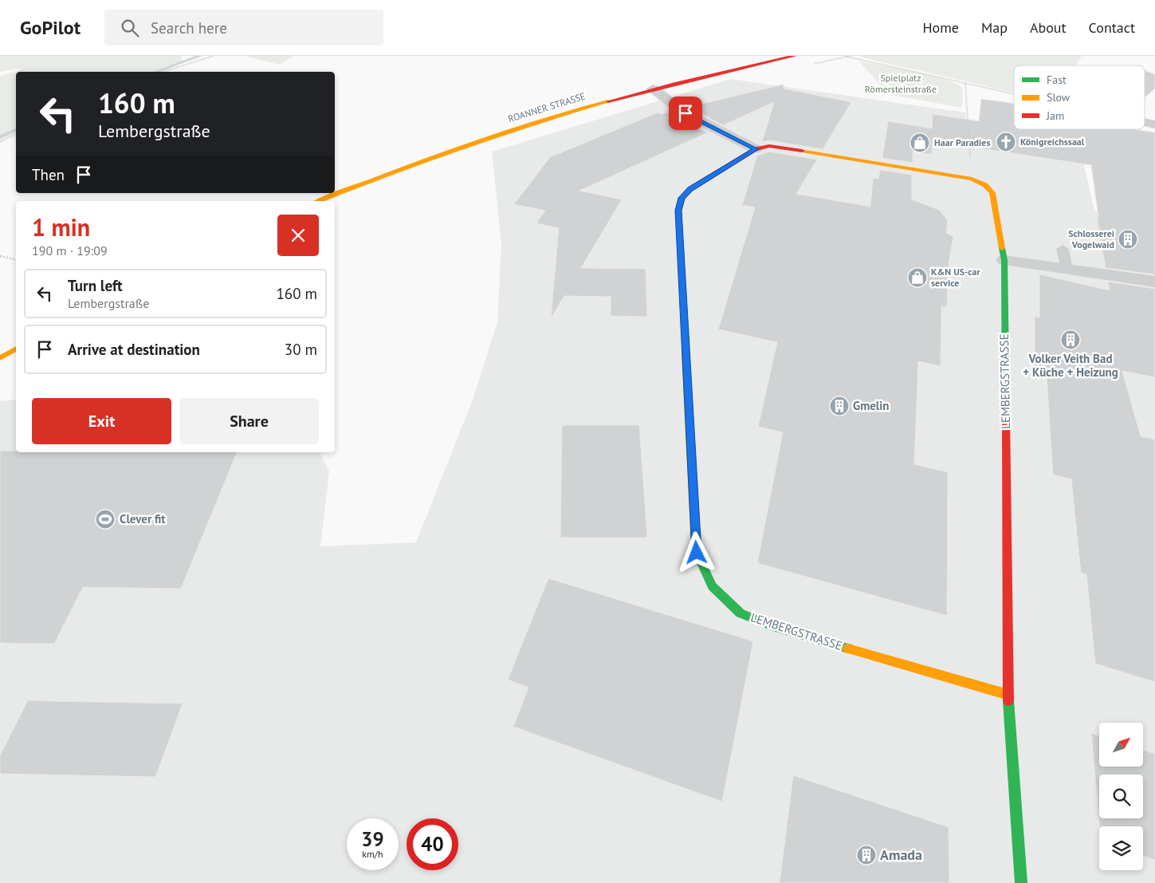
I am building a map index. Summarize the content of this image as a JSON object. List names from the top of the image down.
{
  "streets": {
    "street": ["ROANNER STRASSE", "LEMBERGSTRASSE"]
  },
  "parks": ["Spielplatz Römersteinstraße"],
  "places": {
    "church": ["Königreichssaal"],
    "shop": ["Haar Paradies", "K&N US-car service"],
    "building": [
      "Schlosserei Vogelwaid",
      "Volker Veith Bad + Küche + Heizung",
      "Gmelin",
      "Amada"
    ],
    "sports": ["Clever fit"]
  },
  "legend": ["Fast", "Slow", "Jam"],
  "north": "top right",
  "page": {
    "header": "GoPilot",
    "search": "Search here",
    "nav": [
      "Home",
      "Map",
      "About",
      "Contact"
    ],
    "turn": ["160 m", "Lembergstraße"],
    "then": "Then",
    "heading": ["1 min", "190 m · 19:09"],
    "list": [
      {
        "name": "Turn left",
        "note": "Lembergstraße",
        "value": "160 m"
      },
      {
        "name": "Arrive at destination",
        "value": "30 m"
      }
    ],
    "buttons": ["Exit", "Share"],
    "speed": "39 km/h",
    "limit": "40"
  }
}
